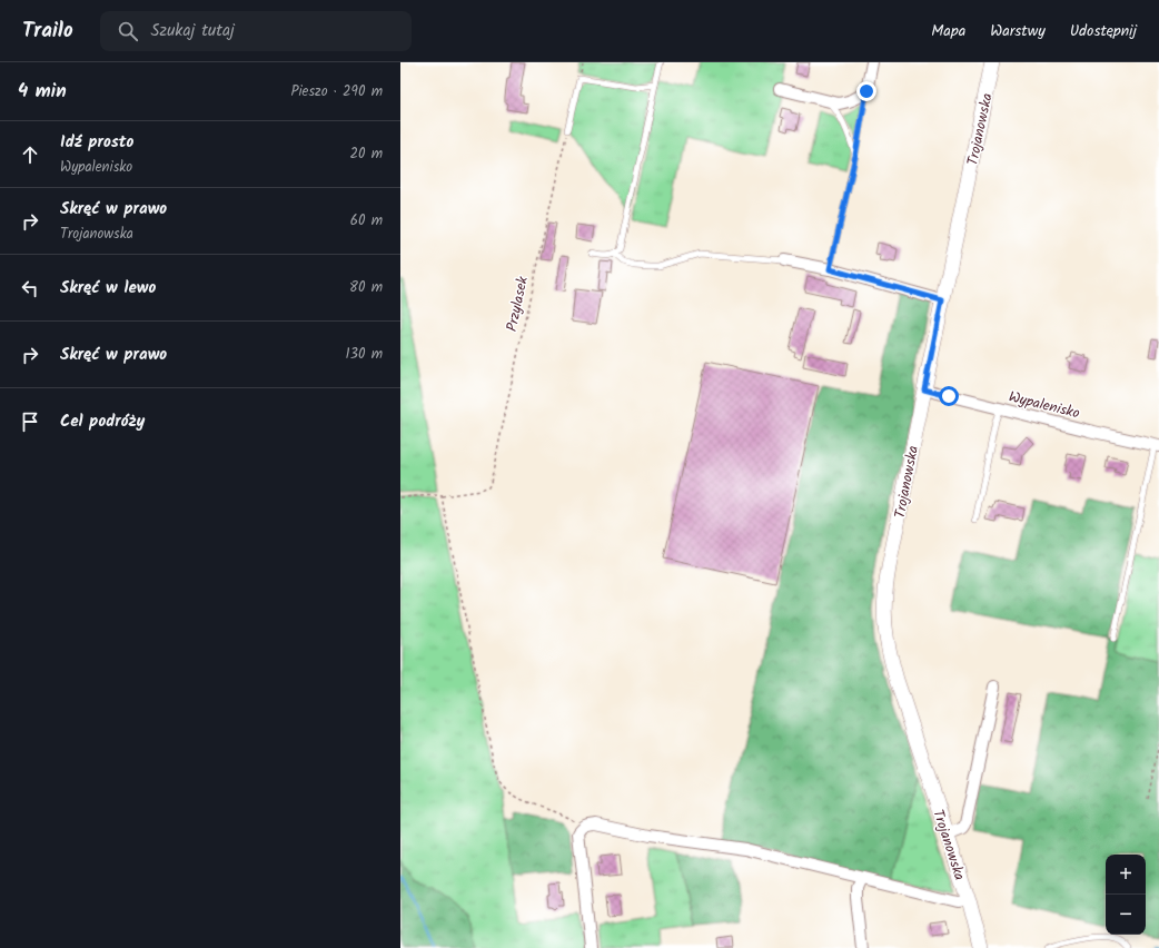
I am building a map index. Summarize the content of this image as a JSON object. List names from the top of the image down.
{
  "streets": {
    "street": ["Trojanowska", "Wypalenisko"],
    "path": ["Przylasek"]
  },
  "crossings": [
    ["Trojanowska", "Wypalenisko"]
  ],
  "page": {
    "header": "Trailo",
    "search": "Szukaj tutaj",
    "nav": ["Mapa", "Warstwy", "Udostępnij"],
    "heading": ["4 min", "Pieszo · 290 m"],
    "list": [
      ["Idź prosto", "Wypalenisko", "20 m"],
      ["Skręć w prawo", "Trojanowska", "60 m"],
      ["Skręć w lewo", "80 m"],
      ["Skręć w prawo", "130 m"],
      "Cel podróży"
    ],
    "map_buttons": ["+", "−"]
  }
}
